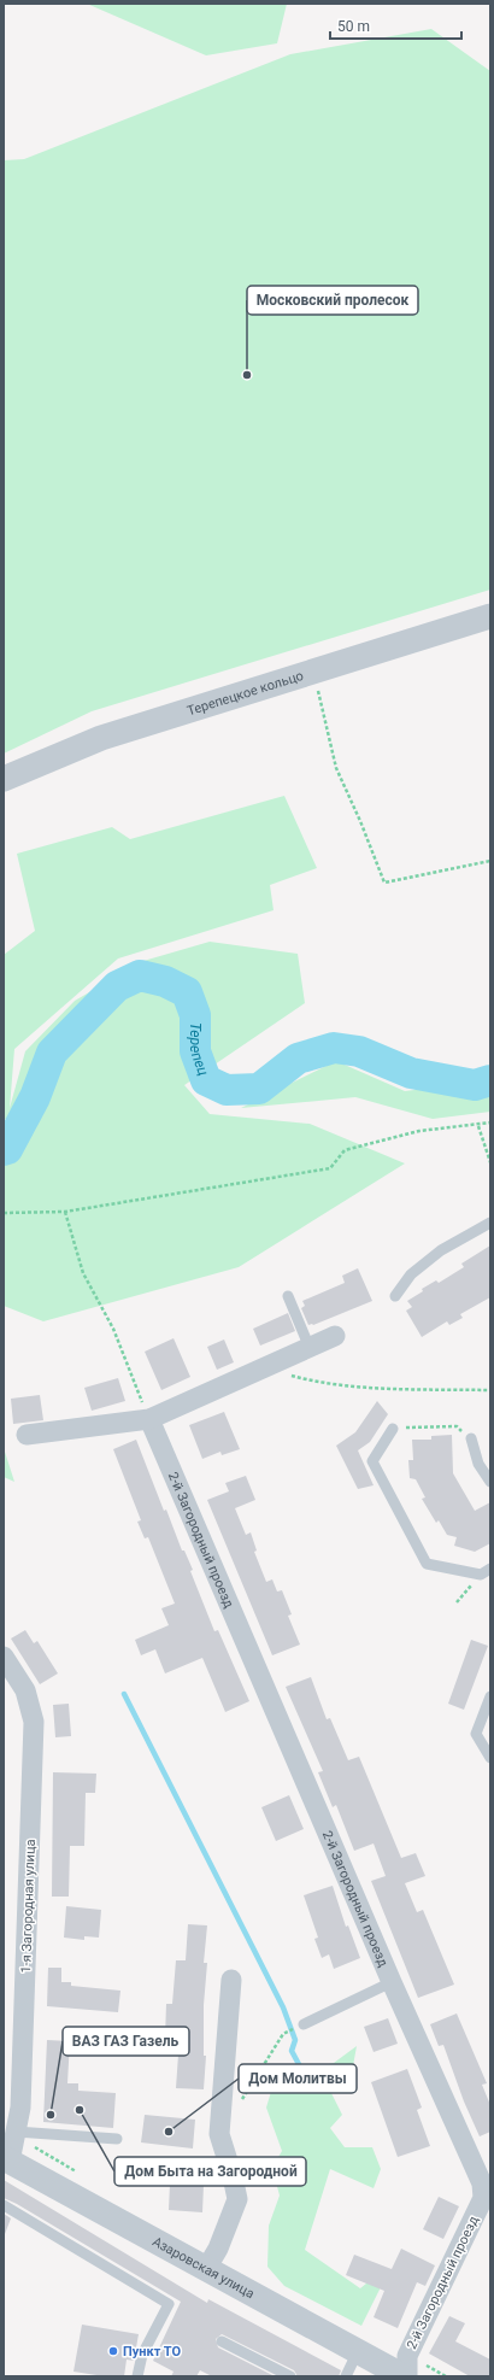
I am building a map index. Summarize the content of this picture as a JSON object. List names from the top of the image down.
{
  "streets": {
    "street": [
      "Терепецкое кольцо",
      "2-й Загородный проезд",
      "1-я Загородная улица",
      "Азаровская улица"
    ]
  },
  "crossings": [
    ["2-й Загородный проезд", "Азаровская улица"],
    ["1-я Загородная улица", "Азаровская улица"]
  ],
  "water": ["Терепец"],
  "places": [
    "Московский пролесок",
    "Дом Быта на Загородной",
    "ВАЗ ГАЗ Газель",
    "Дом Молитвы",
    "Пункт ТО"
  ],
  "scale_bar": "50 m"
}
